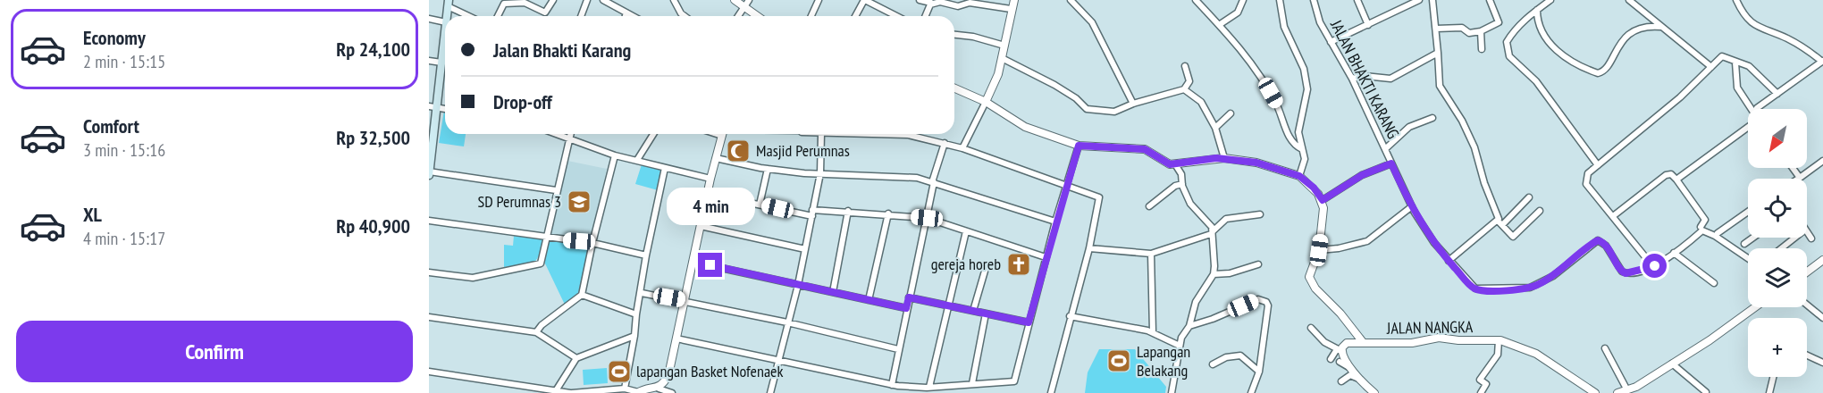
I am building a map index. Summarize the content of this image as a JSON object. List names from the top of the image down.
{
  "streets": {
    "street": ["JALAN BHAKTI KARANG", "JALAN NANGKA"]
  },
  "places": {
    "mosque": ["Masjid Perumnas"],
    "school or university": ["SD Perumnas 3"],
    "church": ["gereja horeb"],
    "sports": ["Lapangan Belakang", "lapangan Basket Nofenaek"]
  },
  "north": "bottom left",
  "page": {
    "list": [
      {
        "name": "Economy",
        "note": "2 min · 15:15",
        "value": "Rp 24,100"
      },
      {
        "name": "Comfort",
        "note": "3 min · 15:16",
        "value": "Rp 32,500"
      },
      {
        "name": "XL",
        "note": "4 min · 15:17",
        "value": "Rp 40,900"
      }
    ],
    "banner": ["Jalan Bhakti Karang", "Drop-off"],
    "map_buttons": "+",
    "bubble": "4 min",
    "buttons": "Confirm"
  }
}
